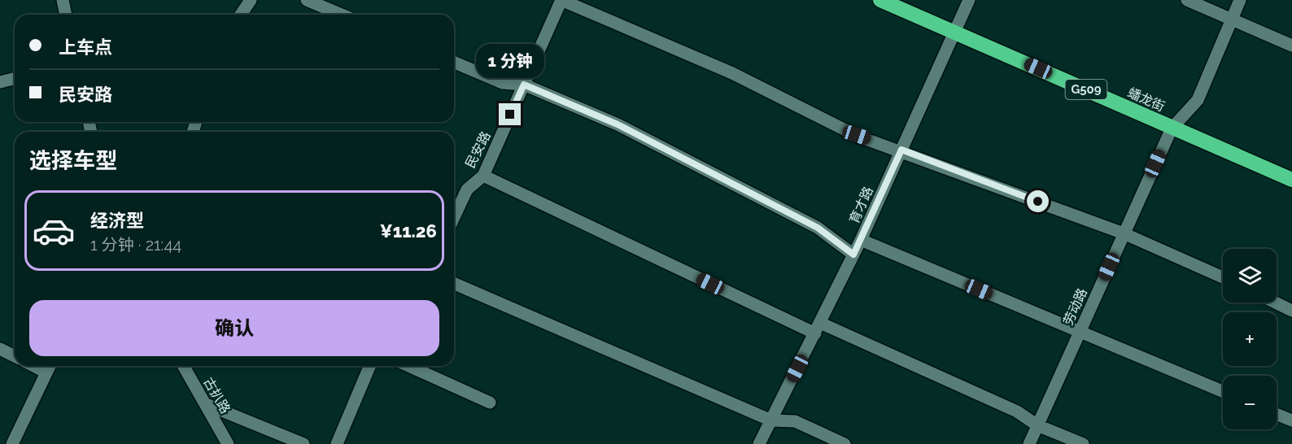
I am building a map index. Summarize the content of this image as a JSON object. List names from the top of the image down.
{
  "streets": {
    "highway": ["G509", "蟠龙街"],
    "street": [
      "民安路",
      "育才路",
      "劳动路",
      "古扒路"
    ]
  },
  "crossings": [
    ["蟠龙街", "育才路"],
    ["蟠龙街", "劳动路"]
  ],
  "page": {
    "banner": ["上车点", "民安路"],
    "bubble": "1 分钟",
    "heading": "选择车型",
    "list": [
      {
        "name": "经济型",
        "note": "1 分钟 · 21:44",
        "value": "¥11.26"
      }
    ],
    "map_buttons": ["+", "−"],
    "buttons": "确认"
  }
}
